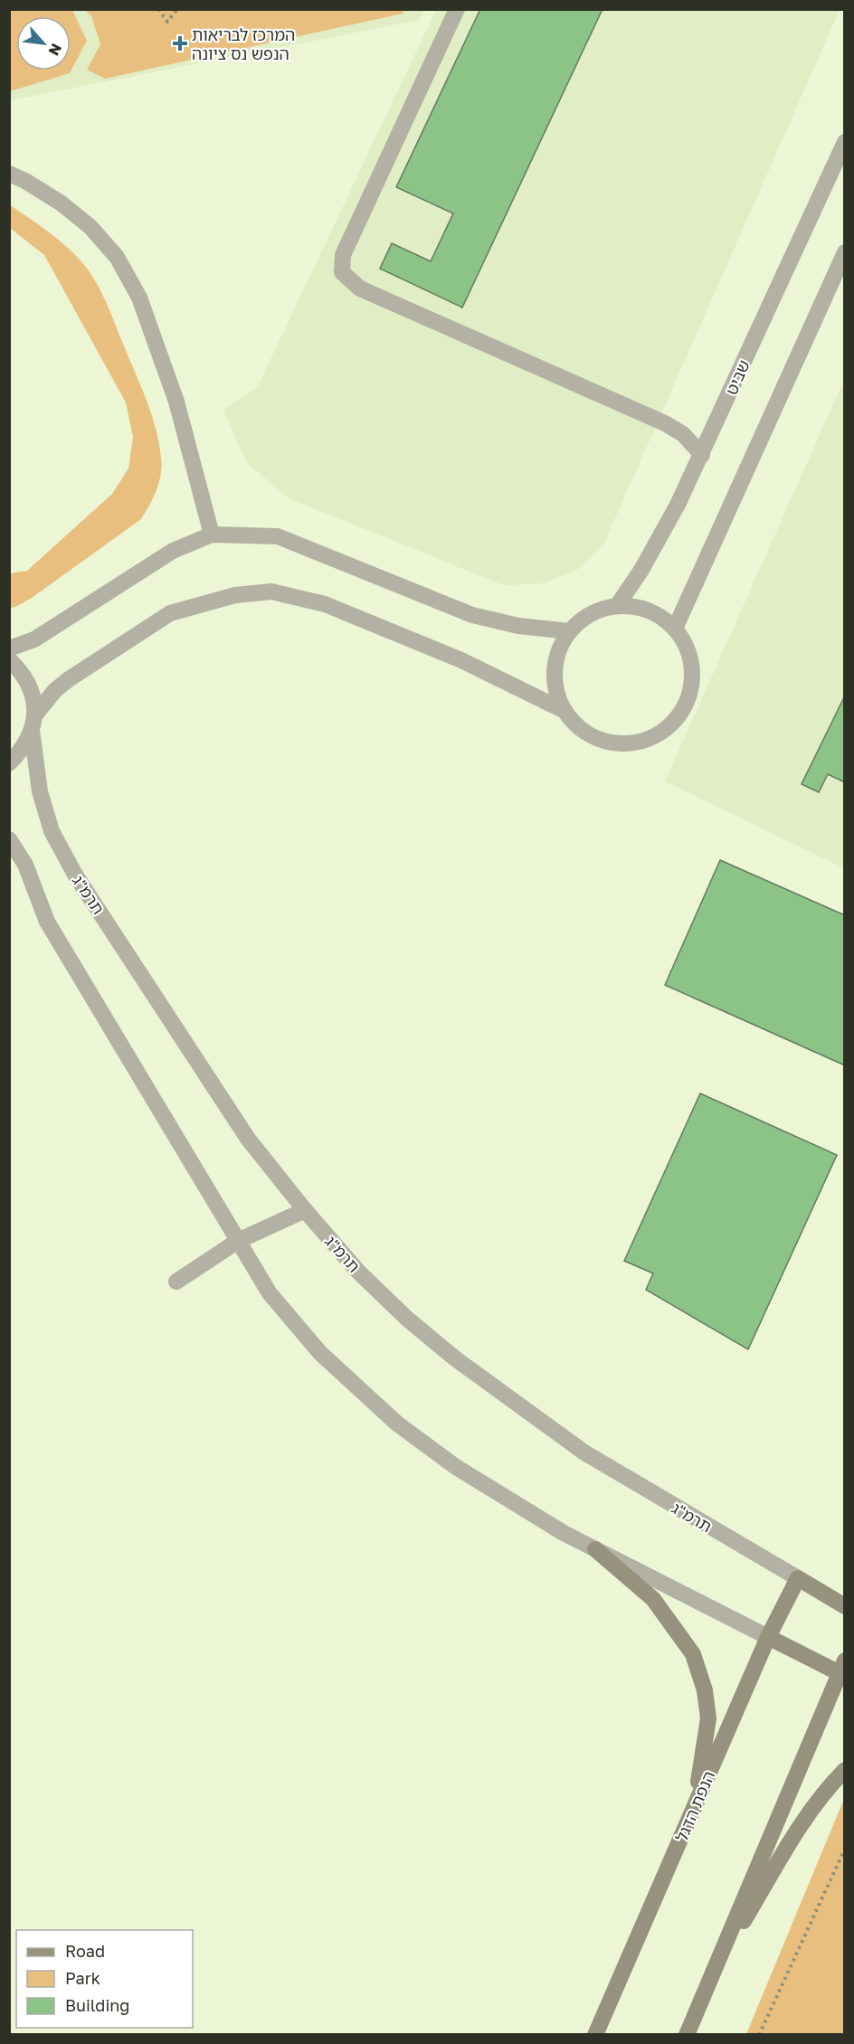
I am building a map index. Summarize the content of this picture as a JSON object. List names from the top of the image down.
{
  "streets": {
    "main road": ["תרמ\"ג", "הנפת הדגל"],
    "street": ["שביט"]
  },
  "crossings": [
    ["תרמ\"ג", "הנפת הדגל"]
  ],
  "places": {
    "health": ["המרכז לבריאות הנפש נס ציונה"]
  },
  "legend": ["Road", "Park", "Building"],
  "north": "bottom right"
}
